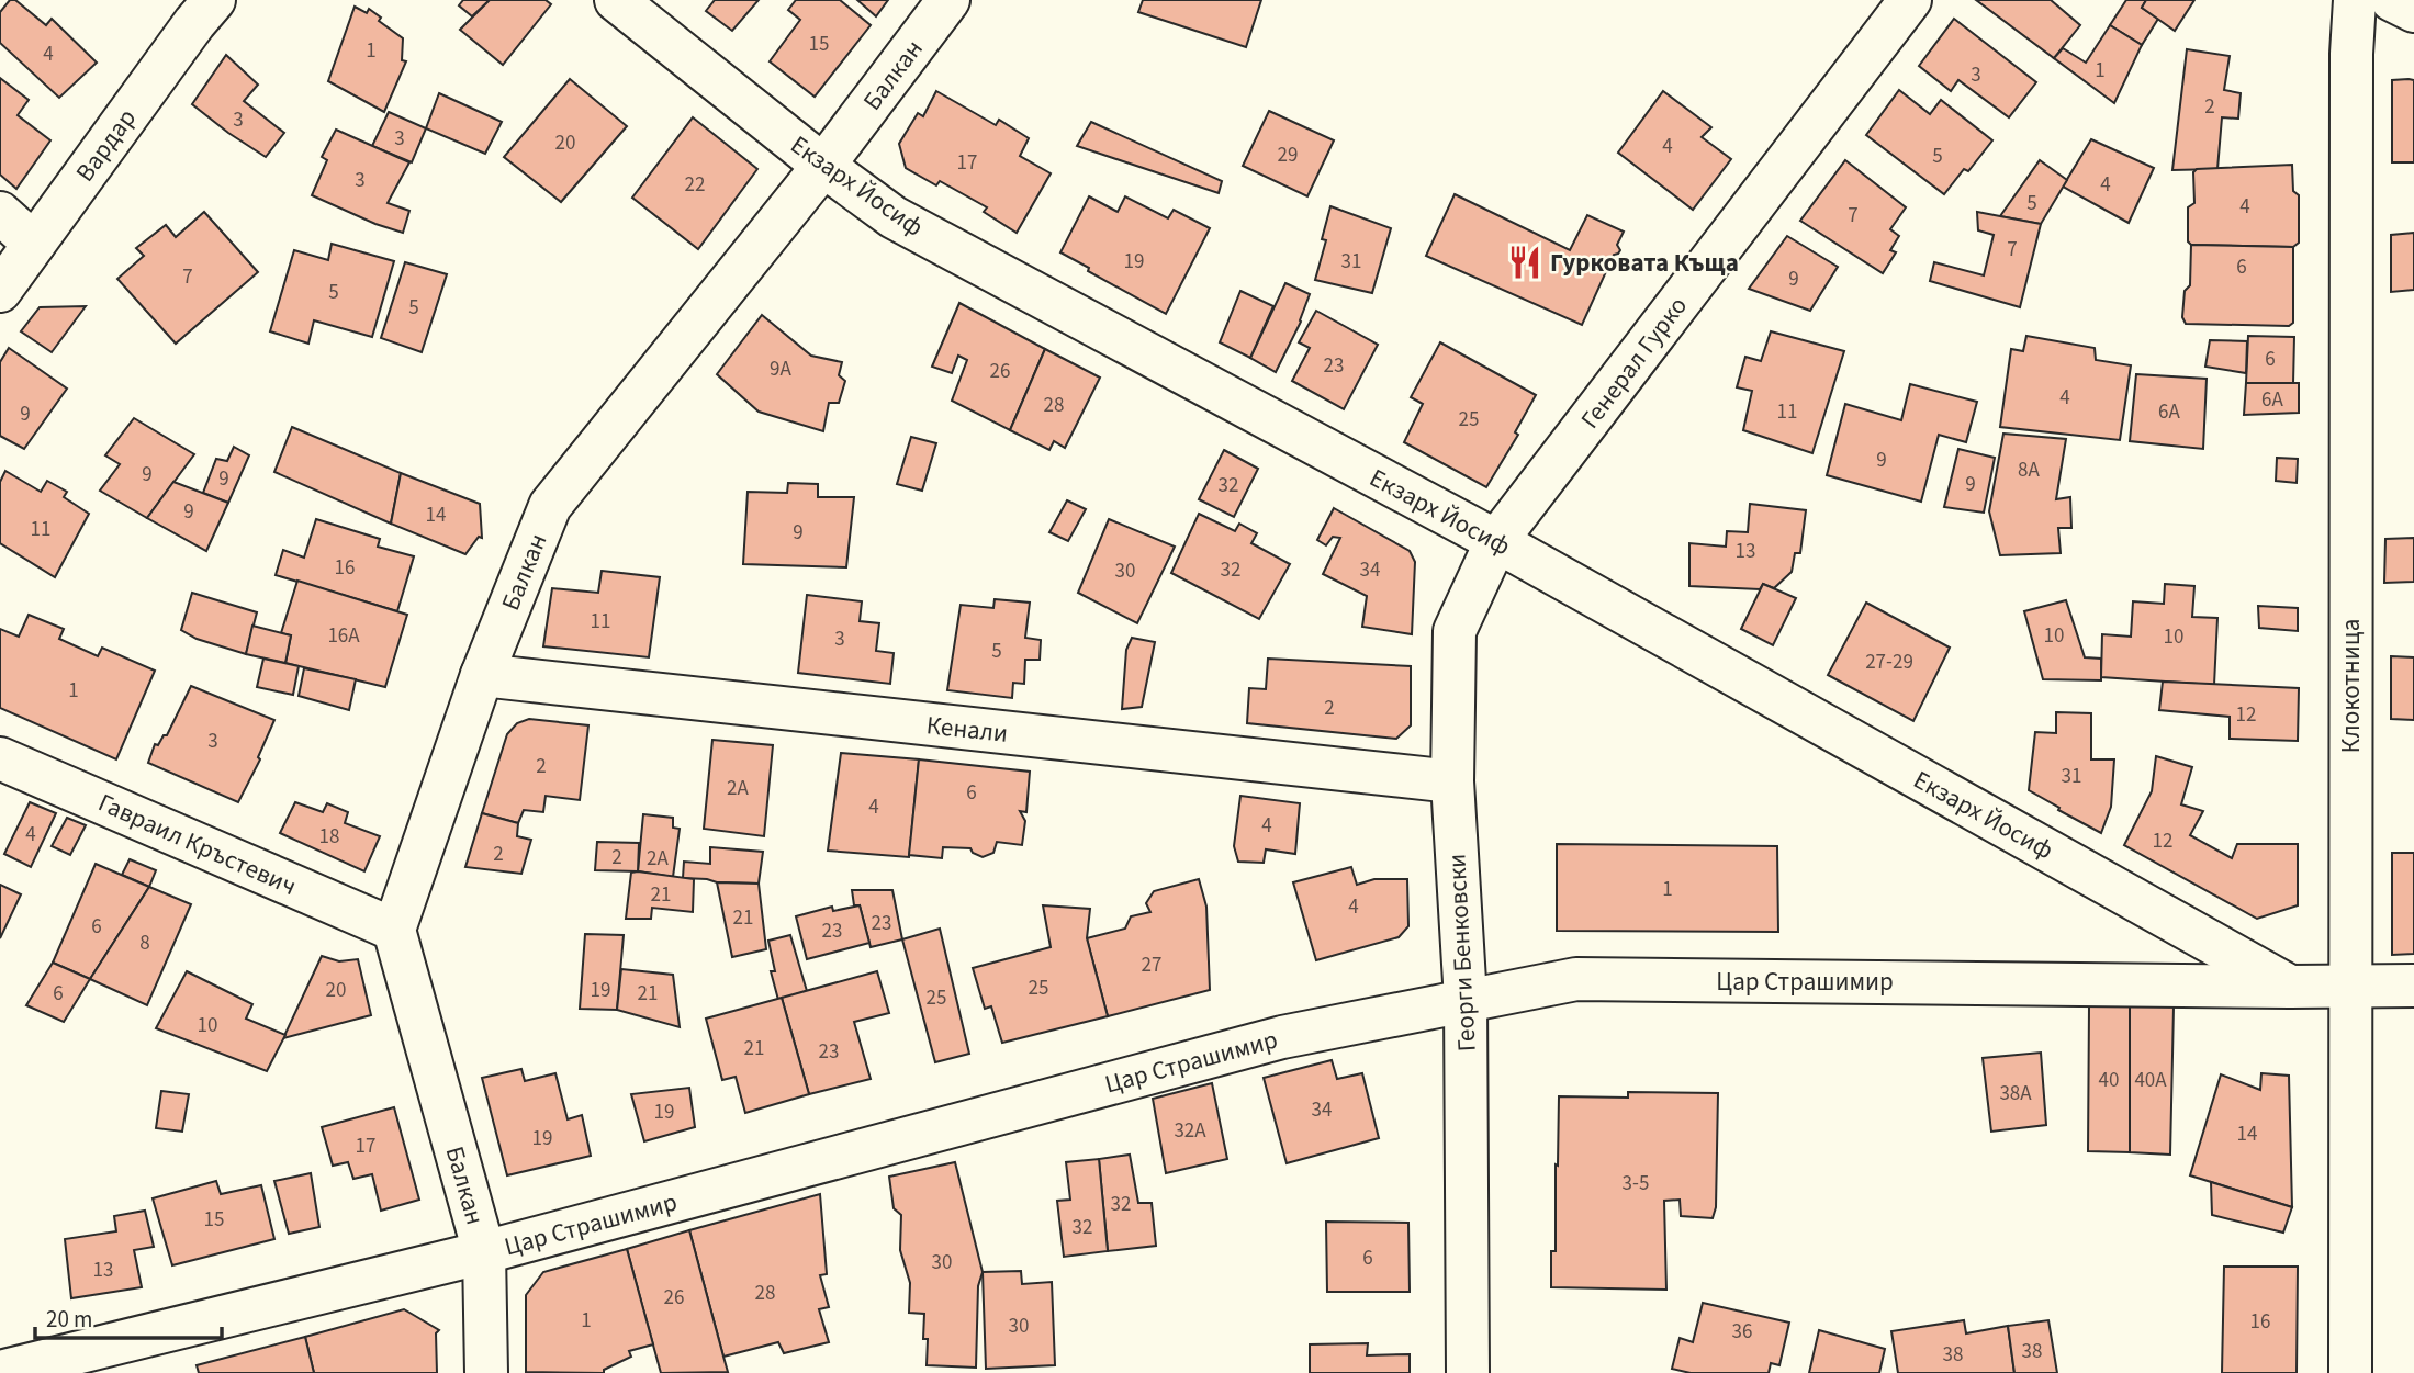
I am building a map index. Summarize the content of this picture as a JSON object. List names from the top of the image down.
{
  "streets": {
    "street": [
      "Балкан",
      "Вардар",
      "Екзарх Йосиф",
      "Генерал Гурко",
      "Клокотница",
      "Кенали",
      "Гавраил Кръстевич",
      "Георги Бенковски",
      "Цар Страшимир"
    ]
  },
  "crossings": [
    ["Балкан", "Екзарх Йосиф"],
    ["Балкан", "Кенали"],
    ["Балкан", "Гавраил Кръстевич"],
    ["Балкан", "Цар Страшимир"],
    ["Екзарх Йосиф", "Генерал Гурко"],
    ["Екзарх Йосиф", "Георги Бенковски"],
    ["Екзарх Йосиф", "Цар Страшимир"],
    ["Генерал Гурко", "Георги Бенковски"],
    ["Клокотница", "Цар Страшимир"],
    ["Кенали", "Георги Бенковски"],
    ["Георги Бенковски", "Цар Страшимир"]
  ],
  "places": {
    "restaurant": ["Гурковата Къща"]
  },
  "house_numbers": [
    "15",
    "1",
    "4",
    "1",
    "3",
    "2",
    "3",
    "3",
    "20",
    "4",
    "29",
    "5",
    "17",
    "3",
    "22",
    "4",
    "5",
    "4",
    "7",
    "7",
    "19",
    "31",
    "6",
    "7",
    "9",
    "5",
    "5",
    "6",
    "23",
    "9А",
    "26",
    "4",
    "6А",
    "28",
    "11",
    "6А",
    "9",
    "25",
    "9",
    "8А",
    "9",
    "9",
    "9",
    "32",
    "9",
    "14",
    "11",
    "9",
    "13",
    "16",
    "32",
    "34",
    "30",
    "11",
    "16А",
    "10",
    "10",
    "3",
    "5",
    "27-29",
    "1",
    "2",
    "12",
    "3",
    "2",
    "31",
    "2А",
    "6",
    "4",
    "4",
    "4",
    "18",
    "12",
    "2",
    "2",
    "2А",
    "1",
    "21",
    "4",
    "21",
    "23",
    "6",
    "23",
    "8",
    "27",
    "25",
    "20",
    "19",
    "6",
    "21",
    "25",
    "10",
    "21",
    "23",
    "40",
    "40А",
    "38А",
    "34",
    "19",
    "32А",
    "14",
    "19",
    "17",
    "3-5",
    "32",
    "15",
    "32",
    "6",
    "30",
    "13",
    "28",
    "26",
    "1",
    "16",
    "30",
    "36",
    "38",
    "38"
  ],
  "scale_bar": "20 m"
}
